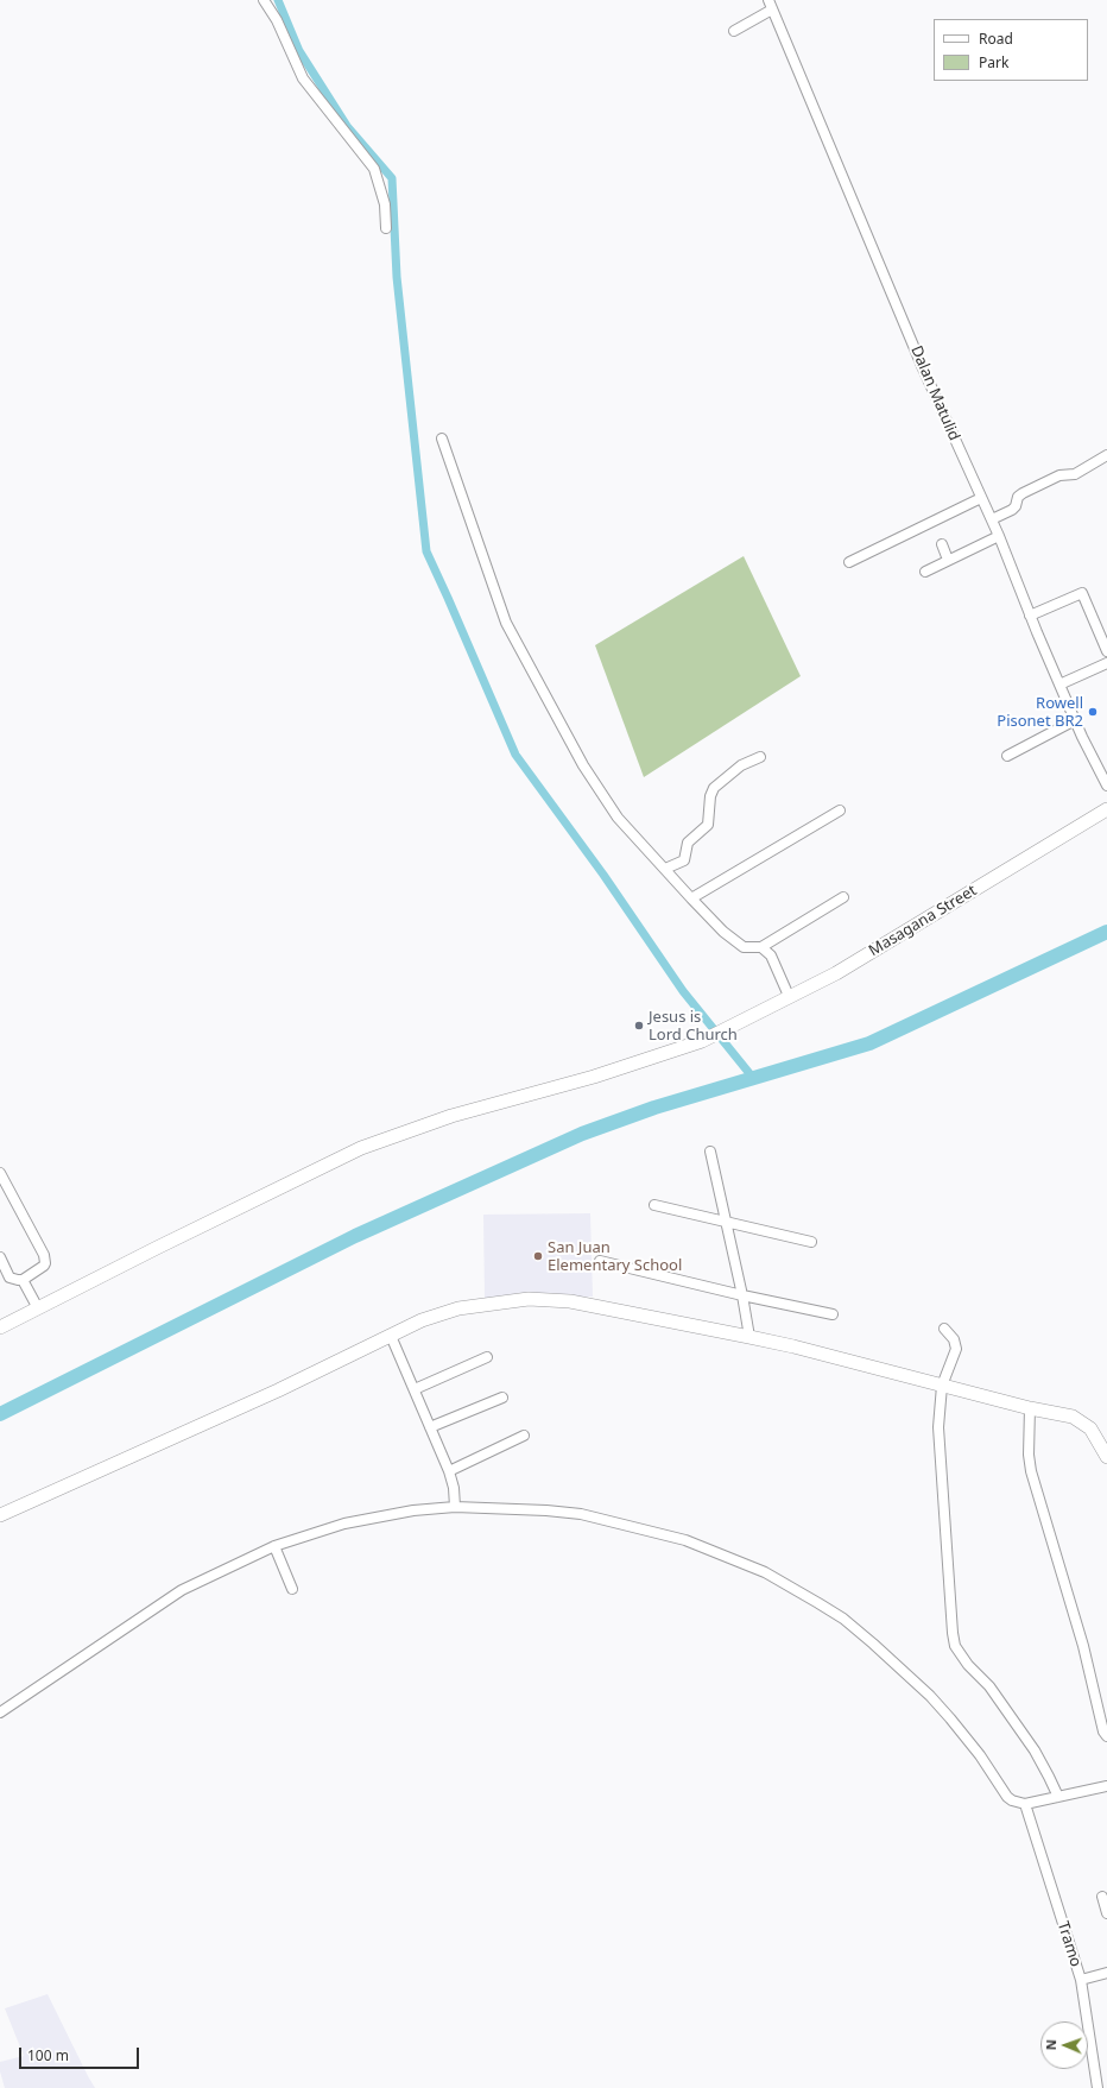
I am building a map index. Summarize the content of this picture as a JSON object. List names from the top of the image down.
{
  "streets": {
    "street": ["Dalan Matulid", "Masagana Street", "Tramo"]
  },
  "places": ["Rowell Pisonet BR2", "Jesus is Lord Church", "San Juan Elementary School"],
  "legend": ["Road", "Park"],
  "scale_bar": "100 m",
  "north": "left"
}
